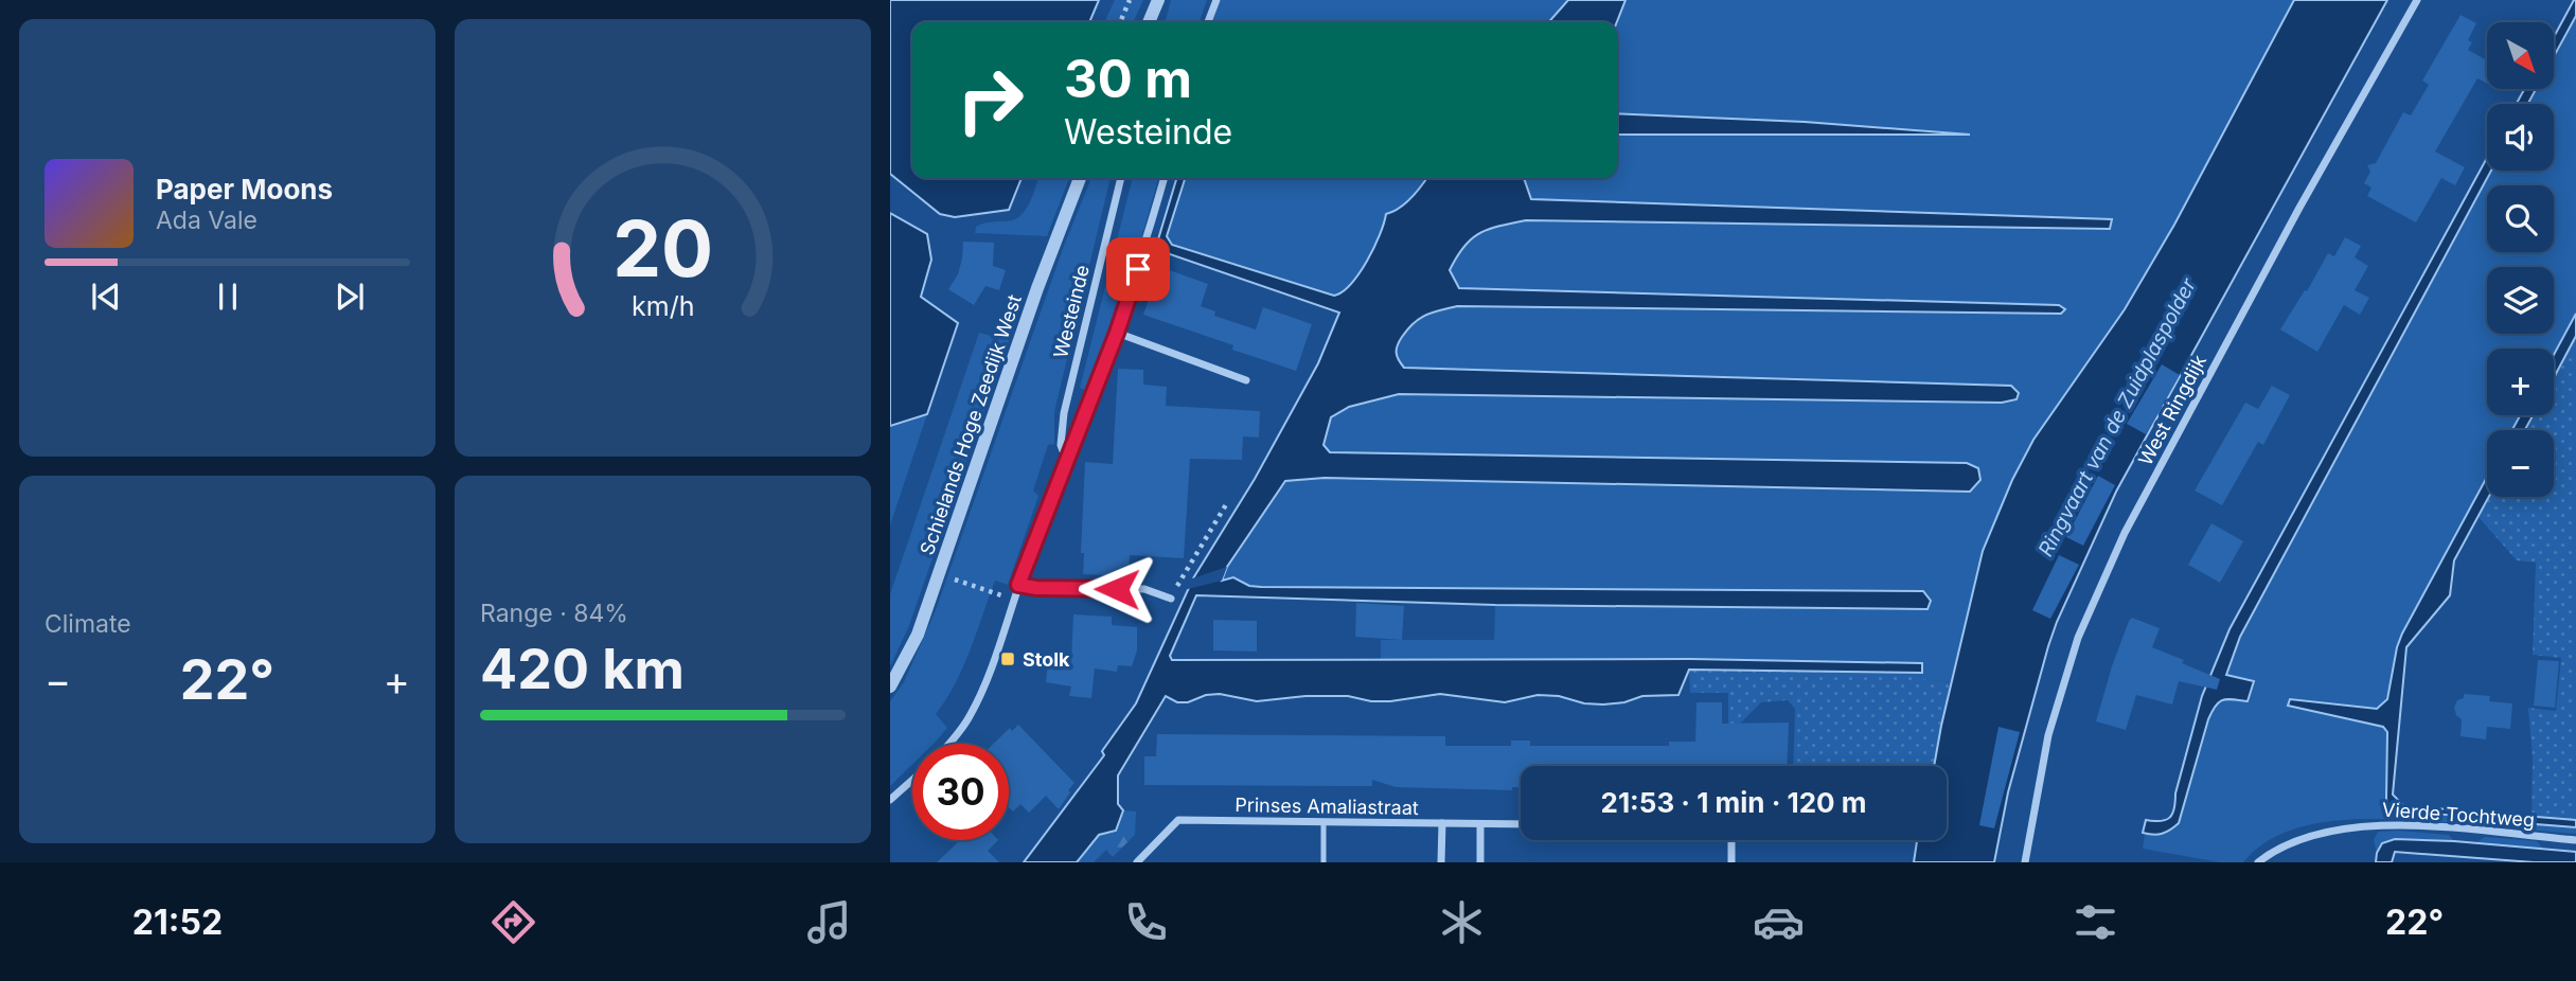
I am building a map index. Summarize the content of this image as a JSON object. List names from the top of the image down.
{
  "streets": {
    "street": [
      "Westeinde",
      "West Ringdijk",
      "Schielands Hoge Zeedijk West",
      "Prinses Amaliastraat",
      "Vierde Tochtweg"
    ]
  },
  "water": ["Ringvaart van de Zuidplaspolder"],
  "places": {
    "transit": ["Stolk"]
  },
  "north": "bottom right",
  "page": {
    "map_buttons": ["+", "−"],
    "turn": ["30 m", "Westeinde"],
    "song": ["Paper Moons", "Ada Vale"],
    "tile": [
      "Climate",
      ["Range · 84%", "420 km"]
    ],
    "heat": ["−", "22°", "+"],
    "limit": "30",
    "trip": "21:53 · 1 min · 120 m",
    "tabs": ["21:52", "22°"],
    "gauge": ["20", "km/h"]
  }
}
